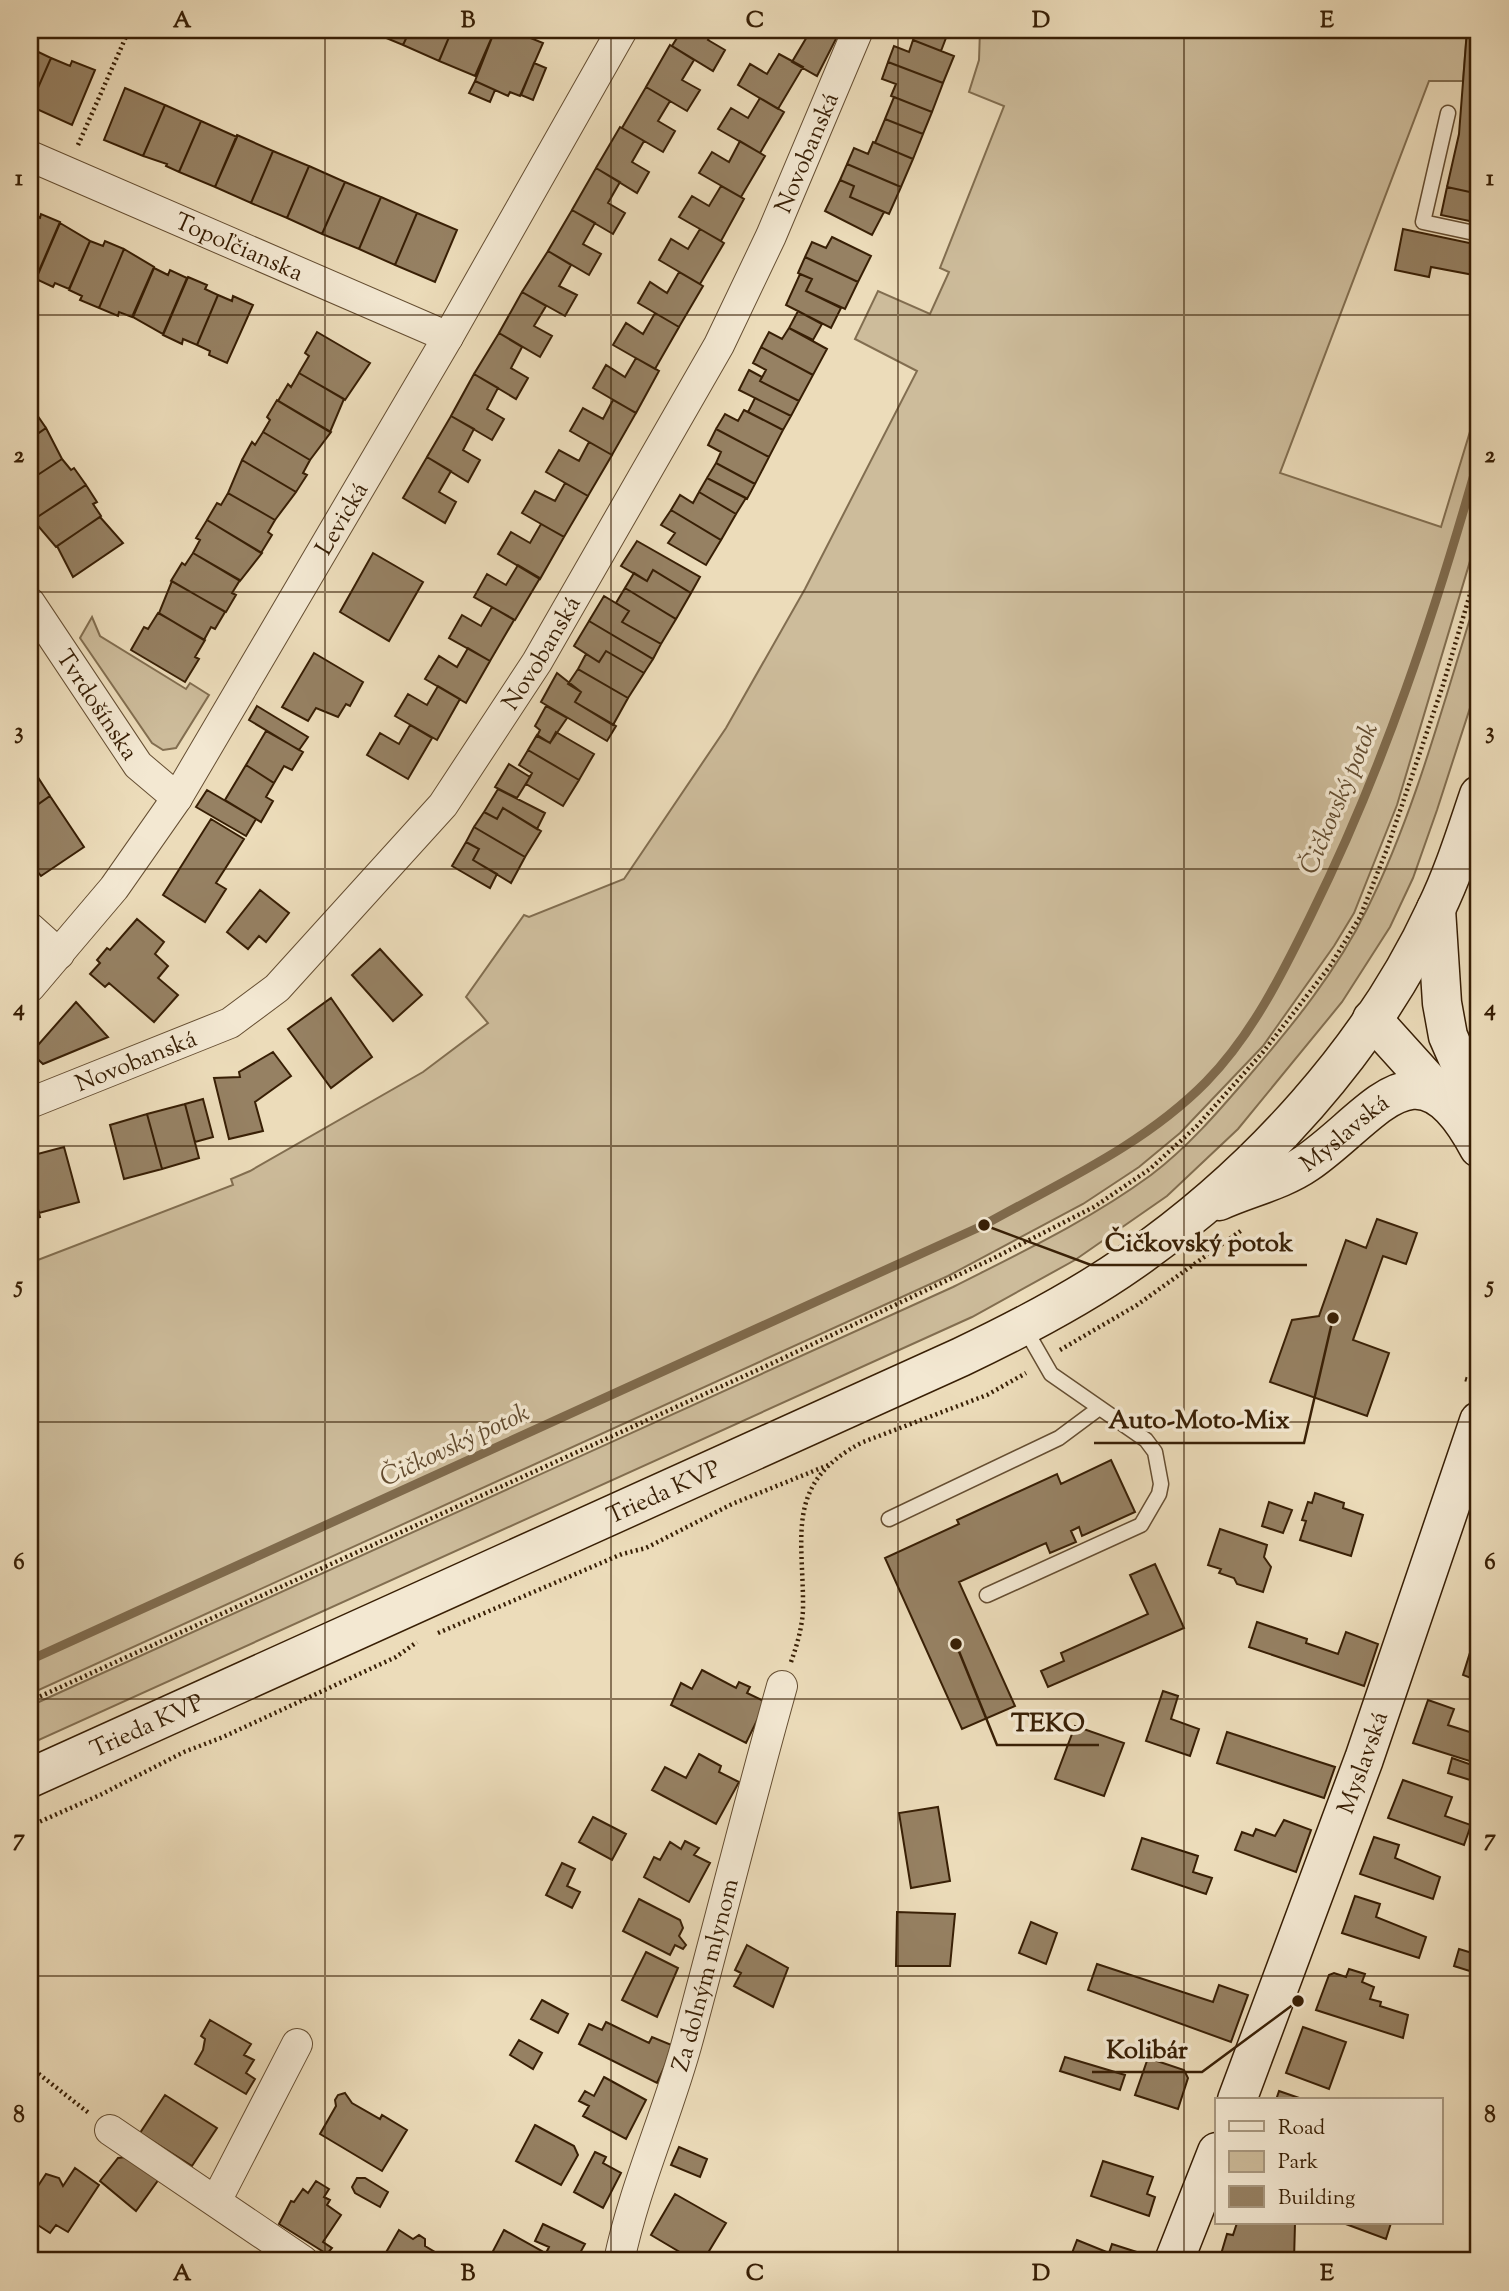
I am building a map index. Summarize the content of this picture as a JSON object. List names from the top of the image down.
{
  "streets": {
    "street": [
      "Novobanská",
      "Topoľčianska",
      "Levická",
      "Tvrdošínska",
      "Myslavská",
      "Trieda KVP",
      "Za dolným mlynom"
    ]
  },
  "crossings": [
    ["Topoľčianska", "Levická"],
    ["Levická", "Tvrdošínska"],
    ["Myslavská", "Trieda KVP"]
  ],
  "water": ["Čičkovský potok"],
  "places": [
    "Čičkovský potok",
    "Auto-Moto-Mix",
    "TEKO",
    "Kolibár"
  ],
  "legend": ["Road", "Park", "Building"],
  "grid": {
    "columns": [
      "A",
      "B",
      "C",
      "D",
      "E"
    ],
    "rows": [
      "1",
      "2",
      "3",
      "4",
      "5",
      "6",
      "7",
      "8"
    ]
  }
}
